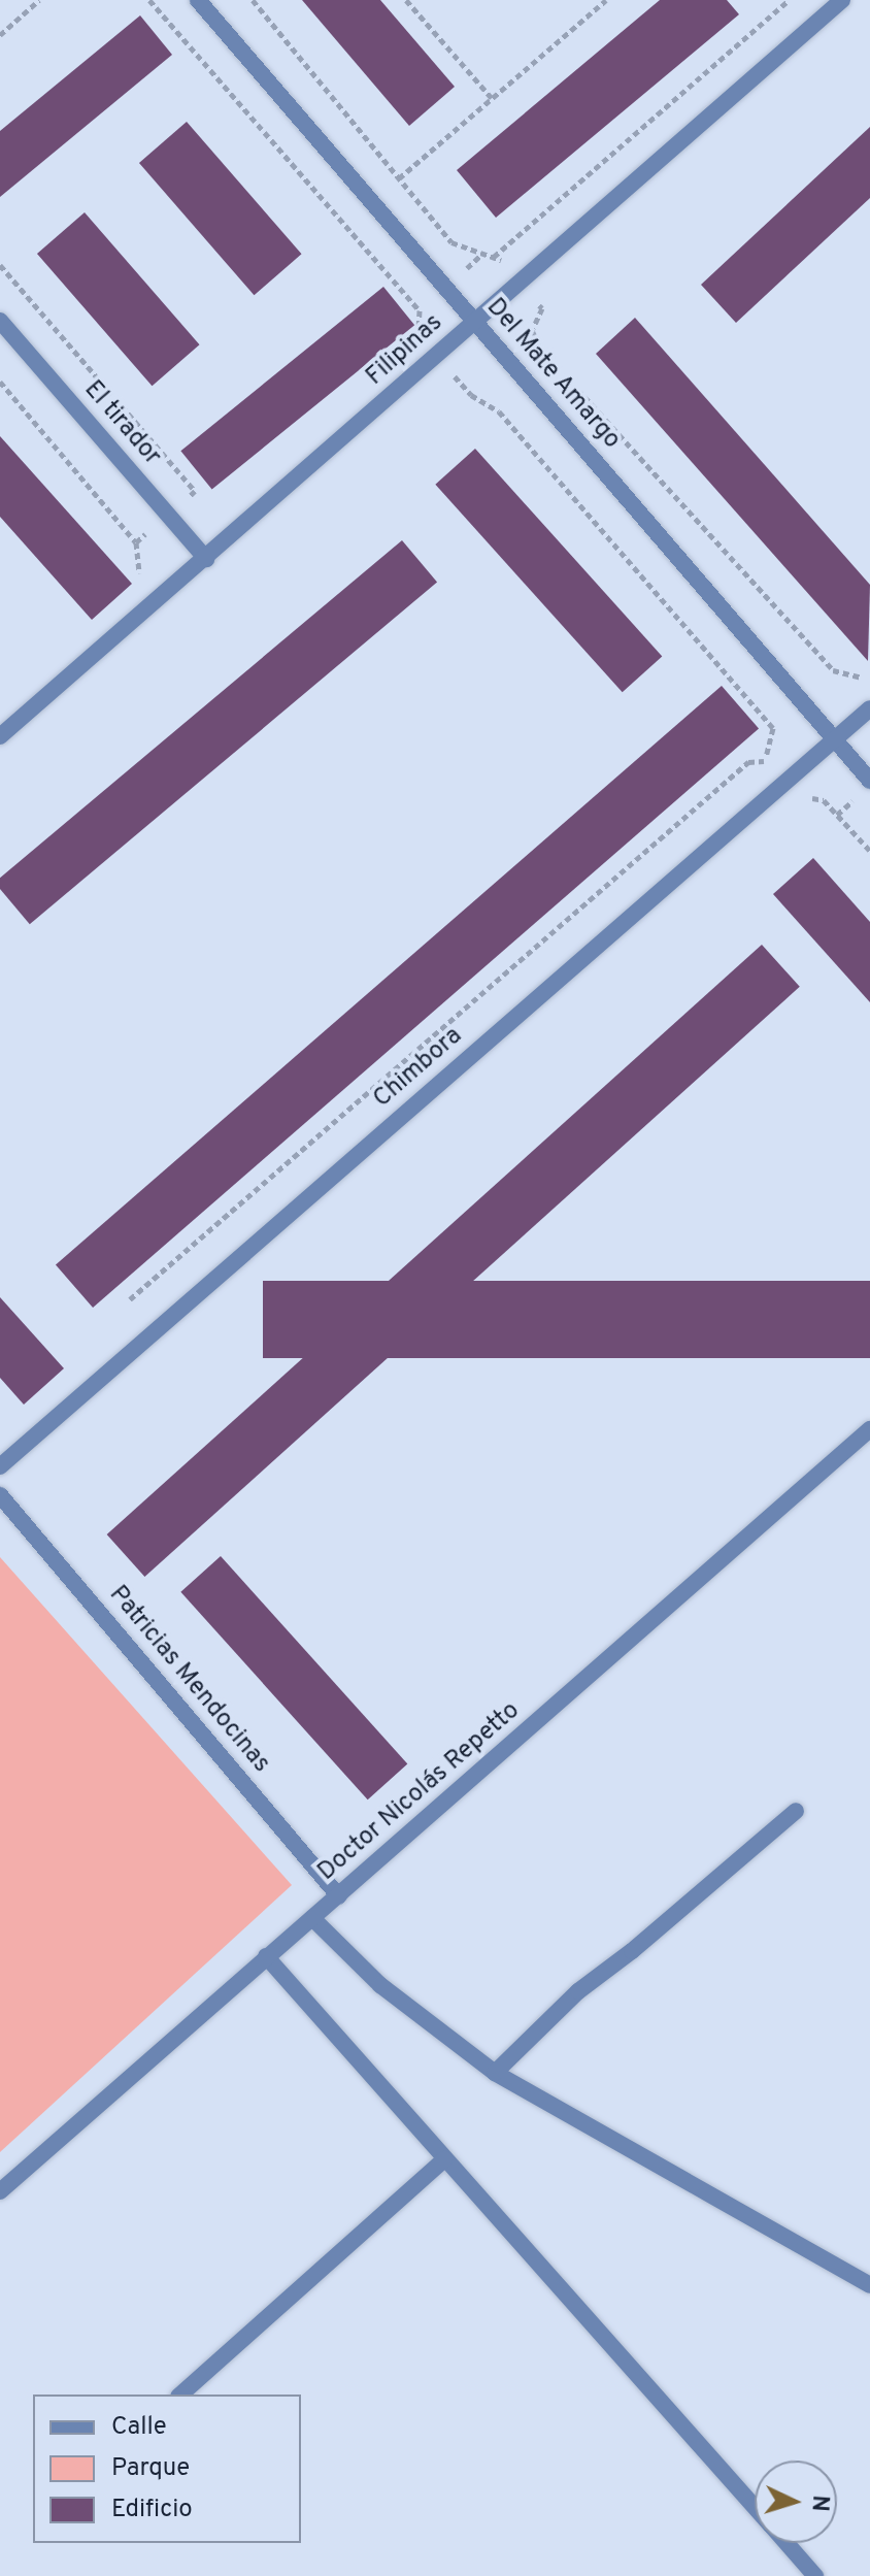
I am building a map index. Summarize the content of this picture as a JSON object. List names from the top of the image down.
{
  "streets": {
    "street": [
      "Filipinas",
      "Del Mate Amargo",
      "El tirador",
      "Chimbora",
      "Patricias Mendocinas",
      "Doctor Nicolás Repetto"
    ]
  },
  "crossings": [
    ["Filipinas", "Del Mate Amargo"],
    ["Filipinas", "El tirador"],
    ["Del Mate Amargo", "Chimbora"],
    ["Patricias Mendocinas", "Doctor Nicolás Repetto"]
  ],
  "legend": ["Calle", "Parque", "Edificio"],
  "north": "right"
}
